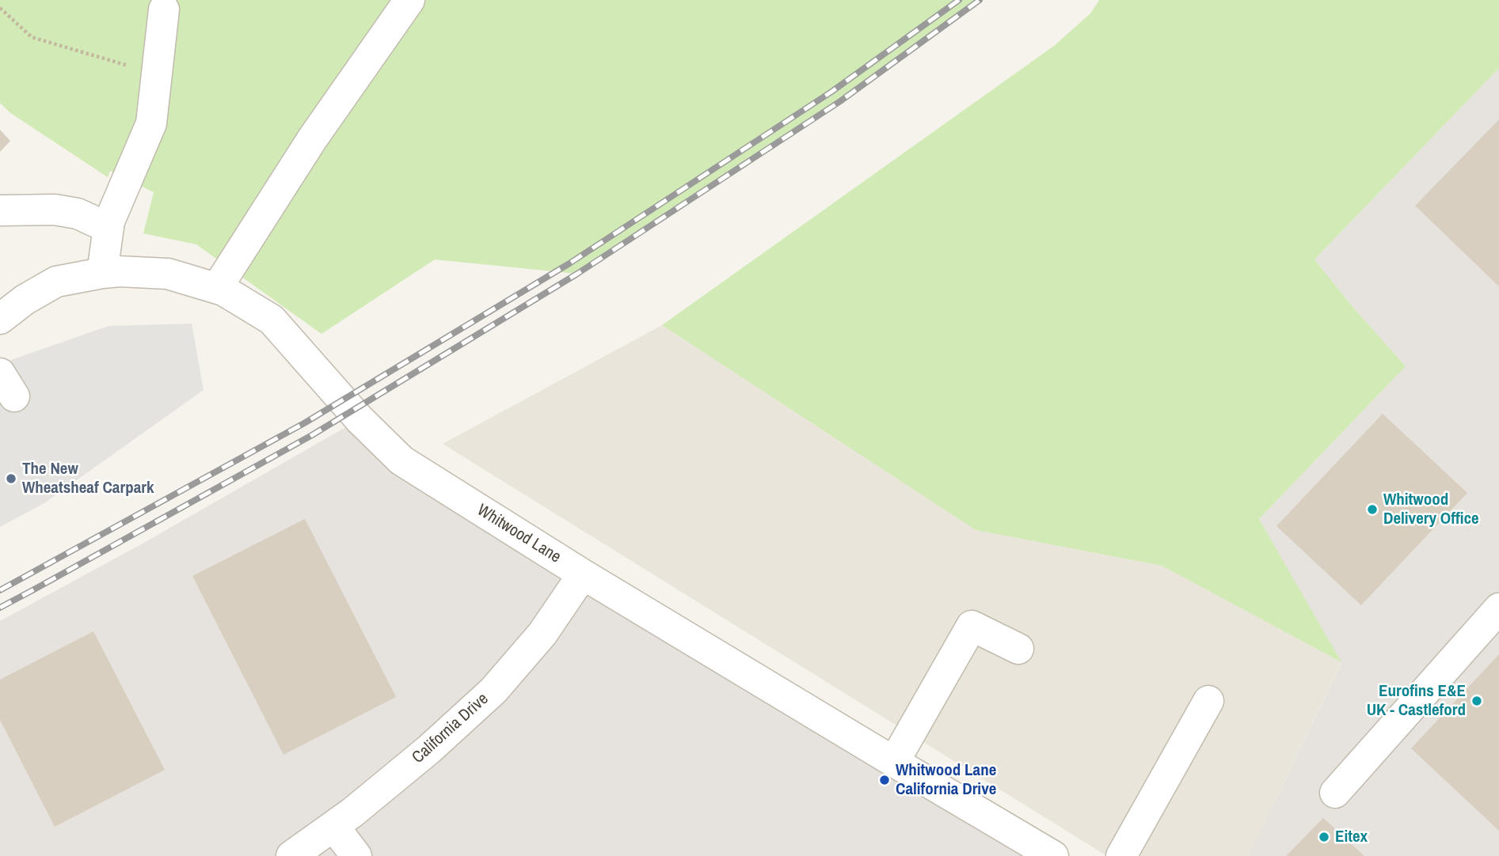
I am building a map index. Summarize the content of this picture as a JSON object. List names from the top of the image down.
{
  "streets": {
    "street": ["Whitwood Lane", "California Drive"]
  },
  "crossings": [
    ["Whitwood Lane", "California Drive"]
  ],
  "places": [
    "The New Wheatsheaf Carpark",
    "Whitwood Delivery Office",
    "Eurofins E&E UK - Castleford",
    "Whitwood Lane California Drive",
    "Eitex"
  ]
}
